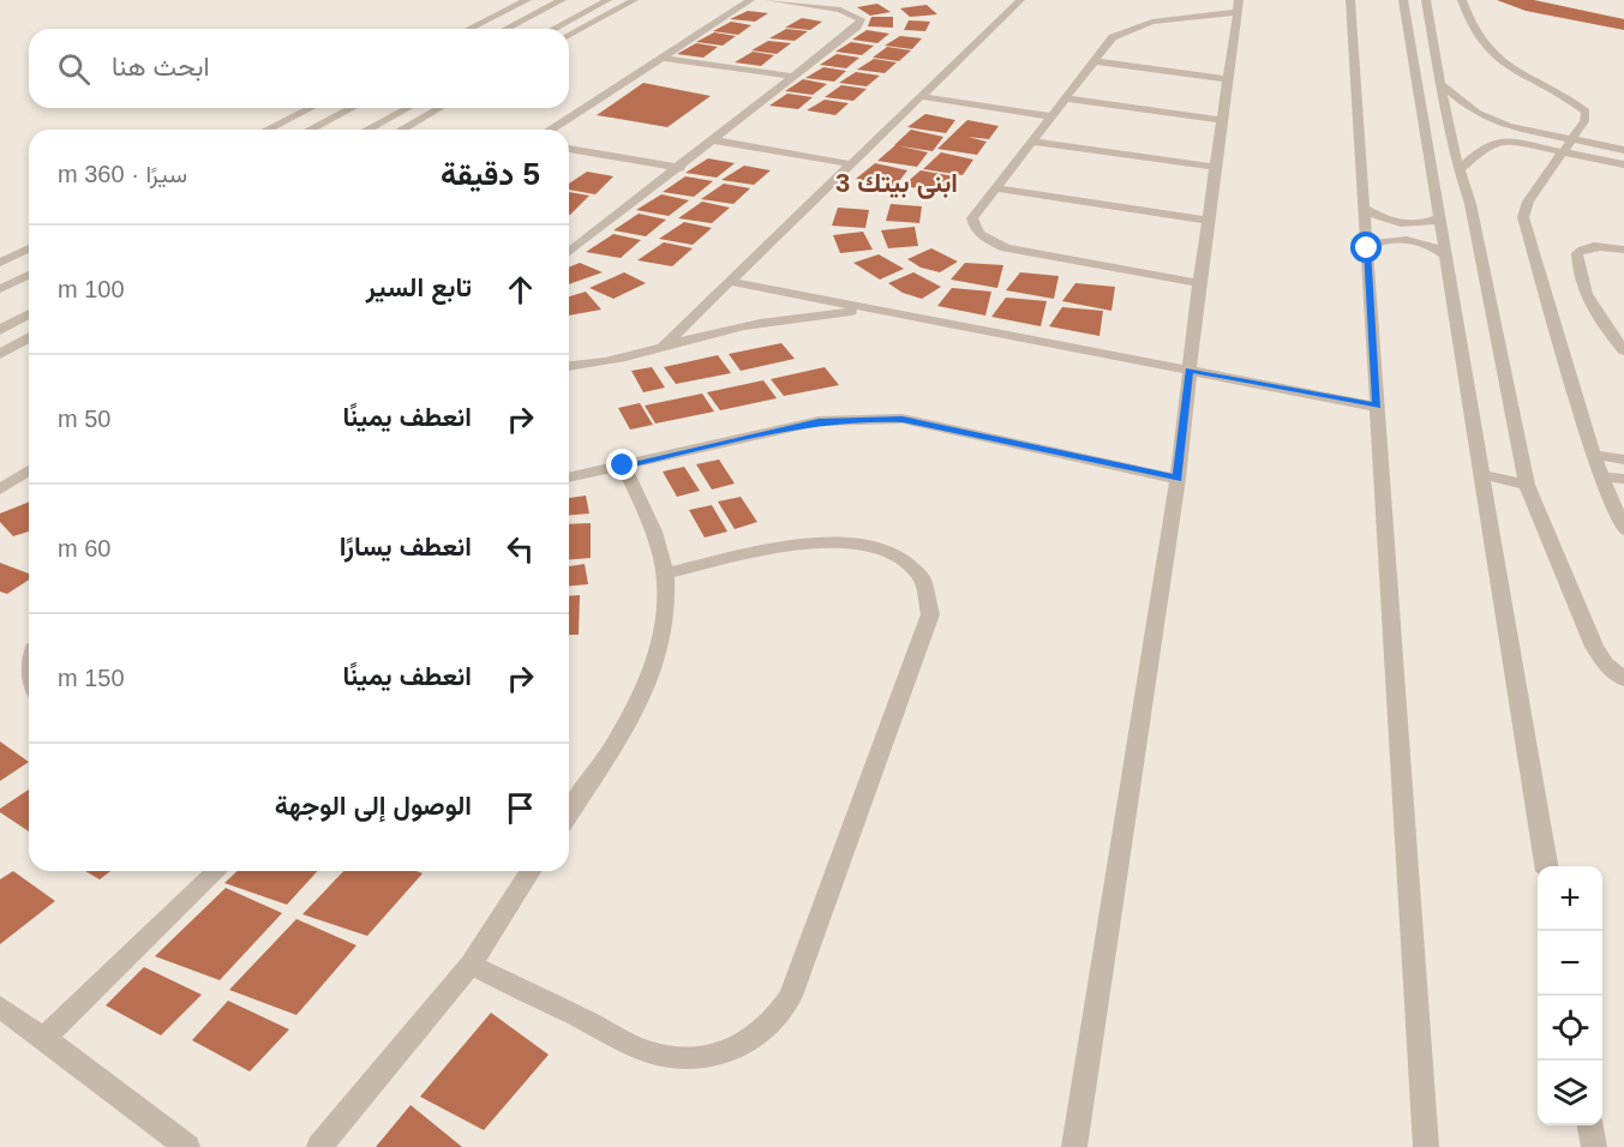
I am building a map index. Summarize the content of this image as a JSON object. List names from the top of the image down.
{
  "districts": ["ابنى بيتك 3"],
  "page": {
    "search": "ابحث هنا",
    "heading": ["5 دقيقة", "سيرًا · 360 m"],
    "list": [
      ["تابع السير", "100 m"],
      ["انعطف يمينًا", "50 m"],
      ["انعطف يسارًا", "60 m"],
      ["انعطف يمينًا", "150 m"],
      "الوصول إلى الوجهة"
    ],
    "map_buttons": ["+", "−"]
  }
}
